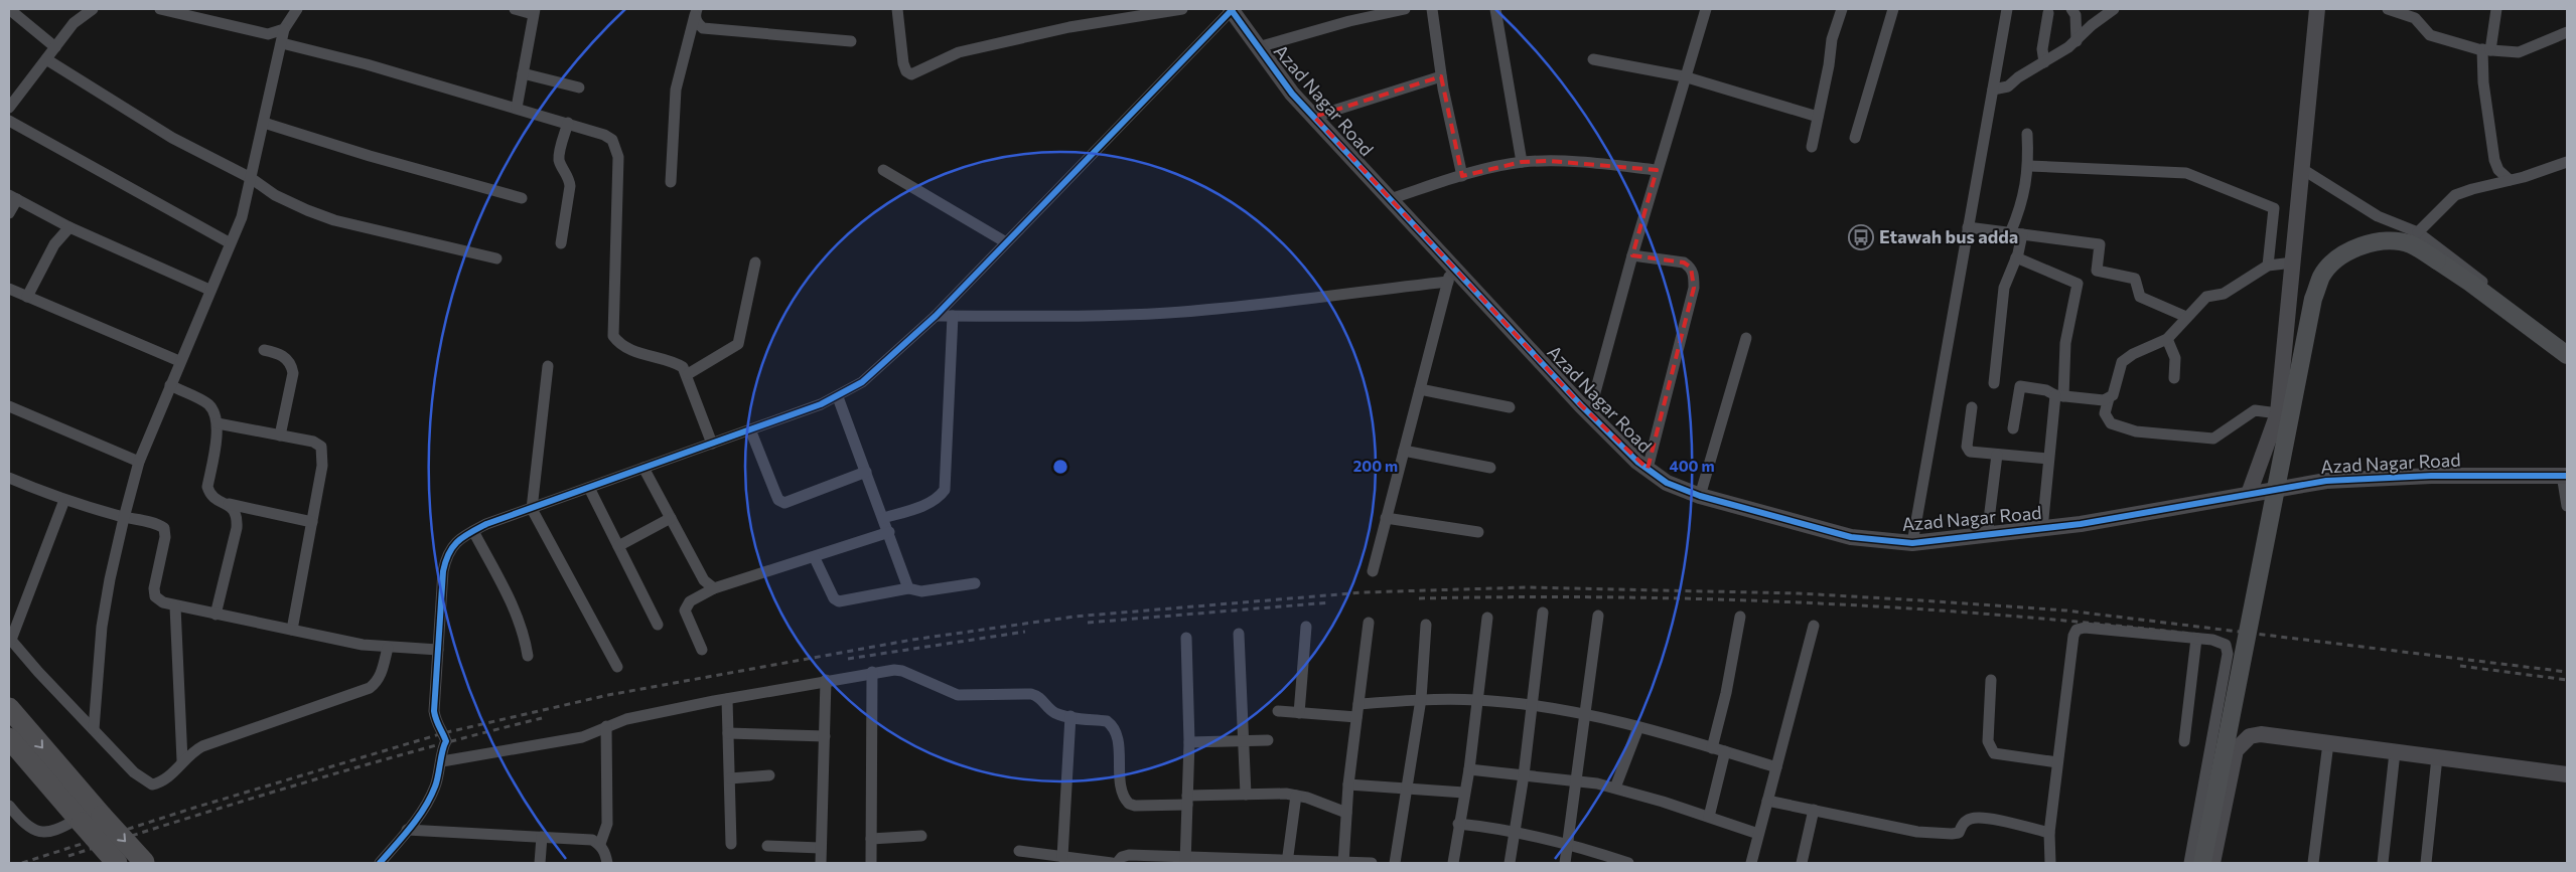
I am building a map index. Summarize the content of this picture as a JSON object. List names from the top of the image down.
{
  "streets": {
    "street": ["Azad Nagar Road"]
  },
  "places": {
    "bus stop": ["Etawah bus adda"]
  },
  "rings": ["200 m", "400 m"]
}
